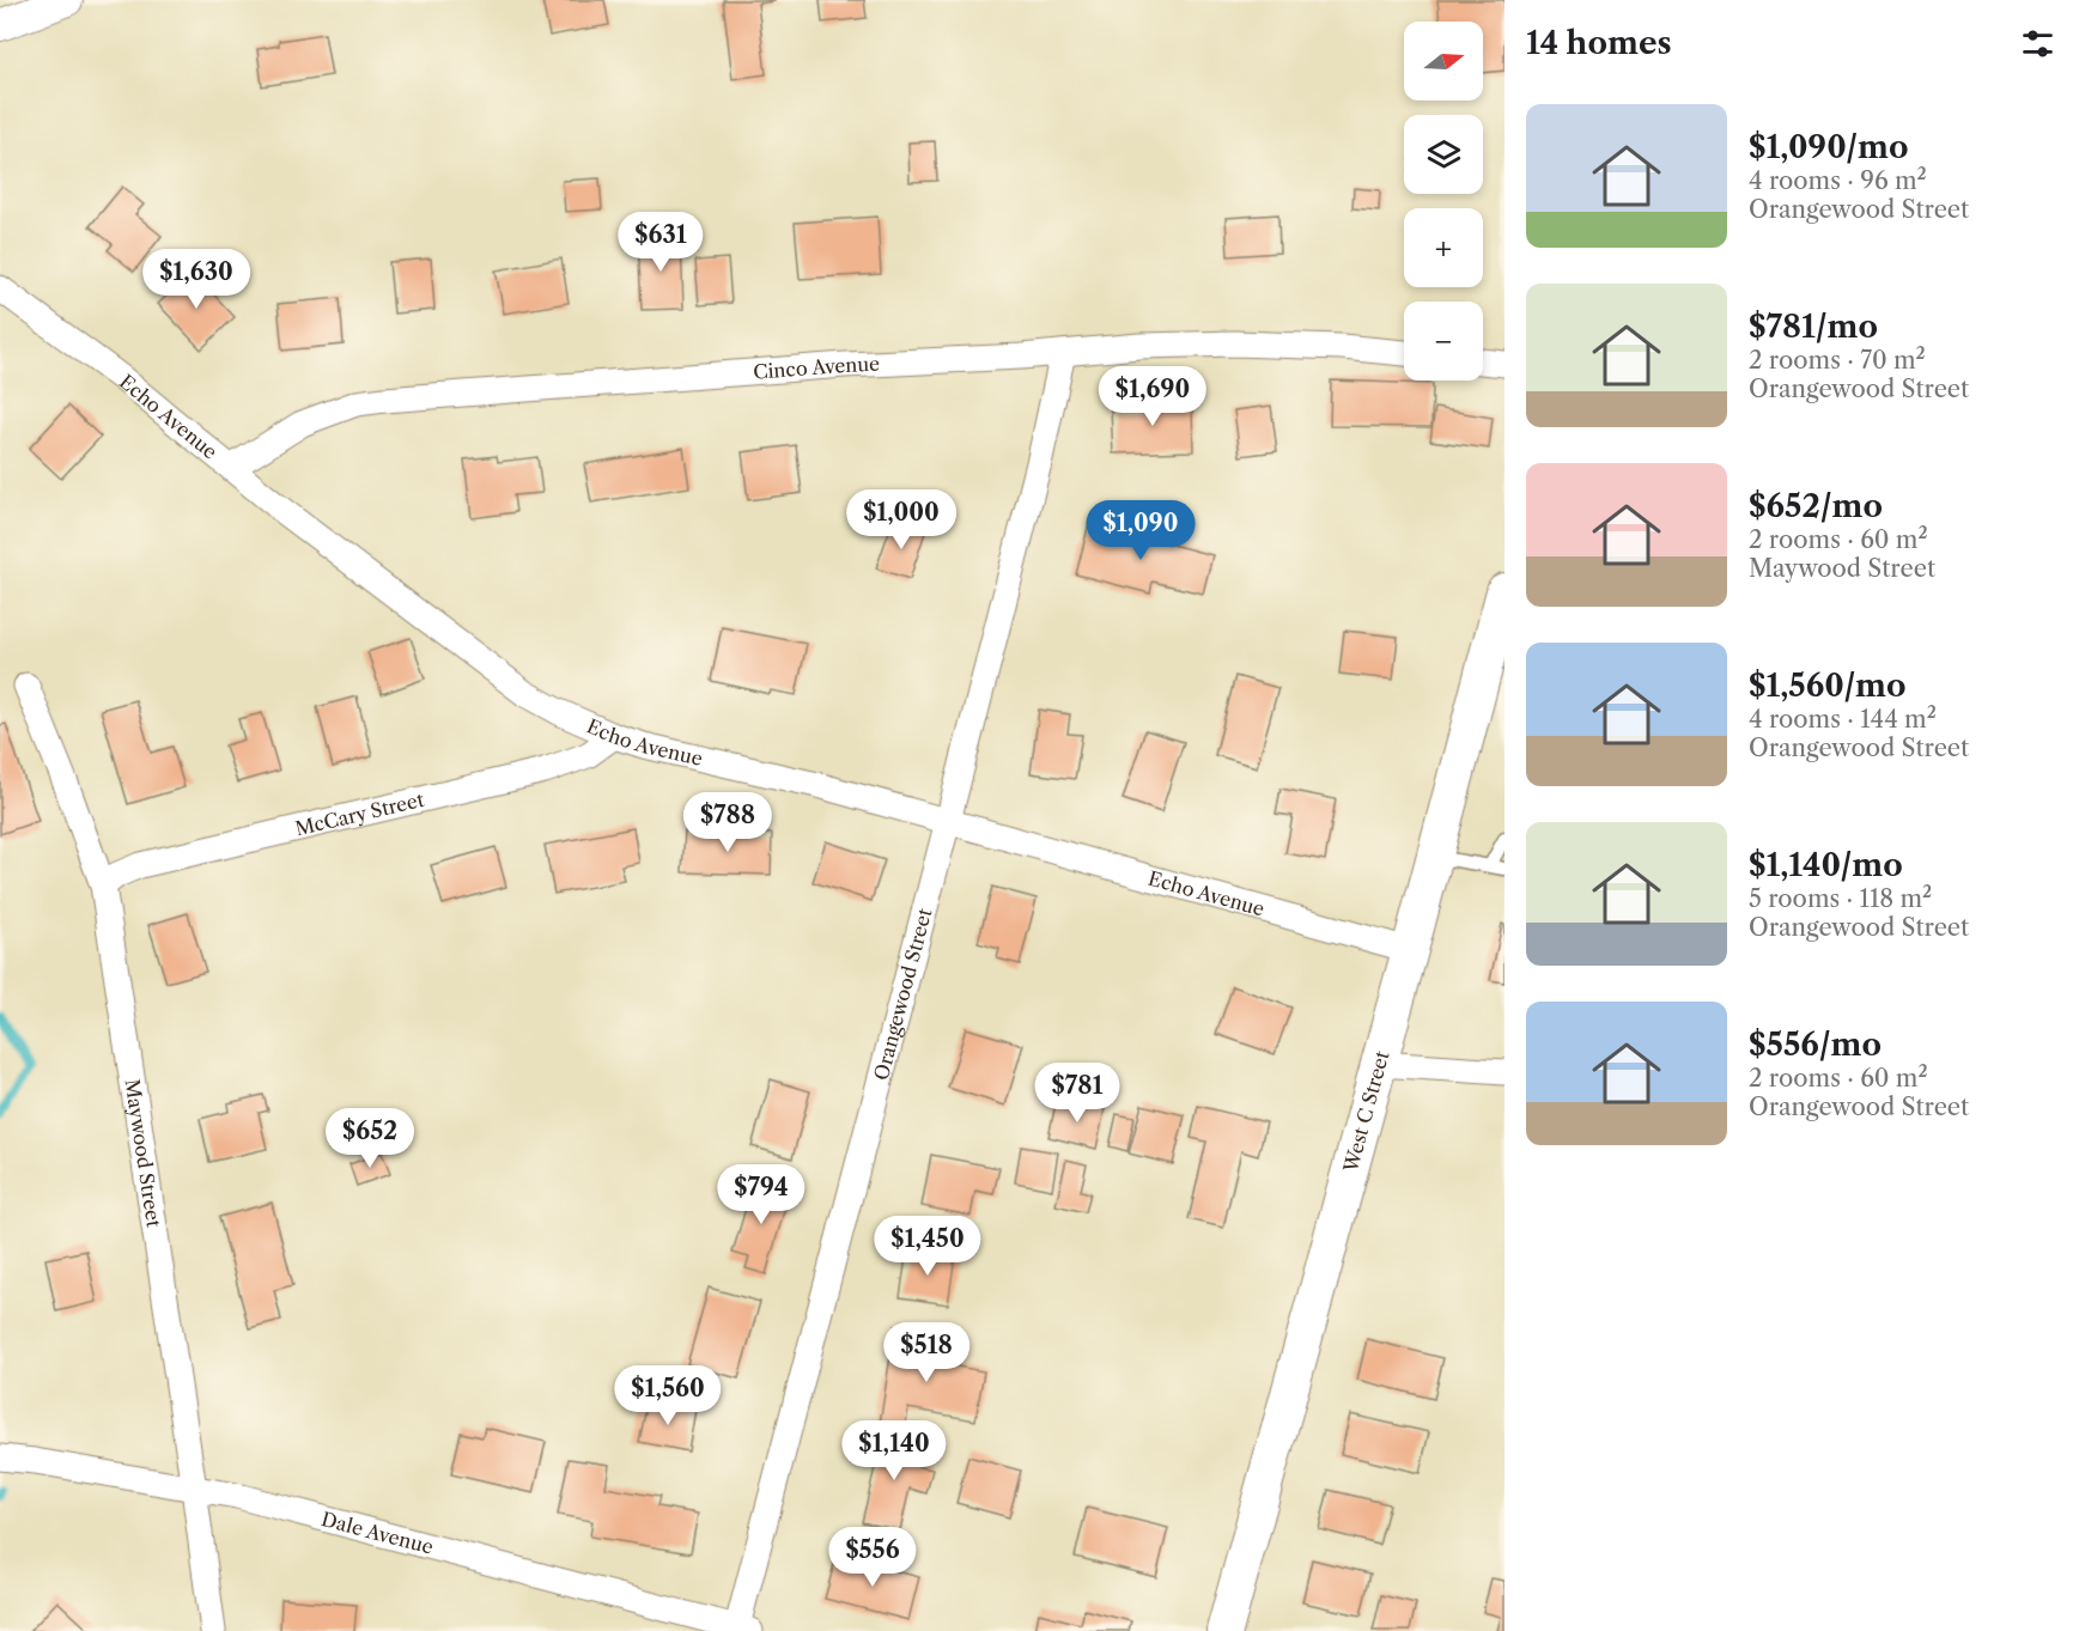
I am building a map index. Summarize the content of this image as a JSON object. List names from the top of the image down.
{
  "streets": {
    "main road": ["West C Street"],
    "street": [
      "Cinco Avenue",
      "Echo Avenue",
      "McCary Street",
      "Orangewood Street",
      "Maywood Street",
      "Dale Avenue"
    ]
  },
  "crossings": [
    ["Cinco Avenue", "Echo Avenue"],
    ["Cinco Avenue", "Orangewood Street"],
    ["Echo Avenue", "McCary Street"],
    ["Echo Avenue", "Orangewood Street"],
    ["Echo Avenue", "West C Street"],
    ["McCary Street", "Maywood Street"],
    ["Orangewood Street", "Dale Avenue"],
    ["Maywood Street", "Dale Avenue"]
  ],
  "north": "right",
  "page": {
    "heading": "14 homes",
    "map_buttons": ["+", "−"],
    "list": [
      {
        "name": "$1,090/mo",
        "note": "4 rooms · 96 m² · Orangewood Street"
      },
      {
        "name": "$781/mo",
        "note": "2 rooms · 70 m² · Orangewood Street"
      },
      {
        "name": "$652/mo",
        "note": "2 rooms · 60 m² · Maywood Street"
      },
      {
        "name": "$1,560/mo",
        "note": "4 rooms · 144 m² · Orangewood Street"
      },
      {
        "name": "$1,140/mo",
        "note": "5 rooms · 118 m² · Orangewood Street"
      },
      {
        "name": "$556/mo",
        "note": "2 rooms · 60 m² · Orangewood Street"
      }
    ],
    "price": [
      "$631",
      "$1,630",
      "$1,690",
      "$1,000",
      "$1,090",
      "$788",
      "$781",
      "$652",
      "$794",
      "$1,450",
      "$518",
      "$1,560",
      "$1,140",
      "$556"
    ]
  }
}
